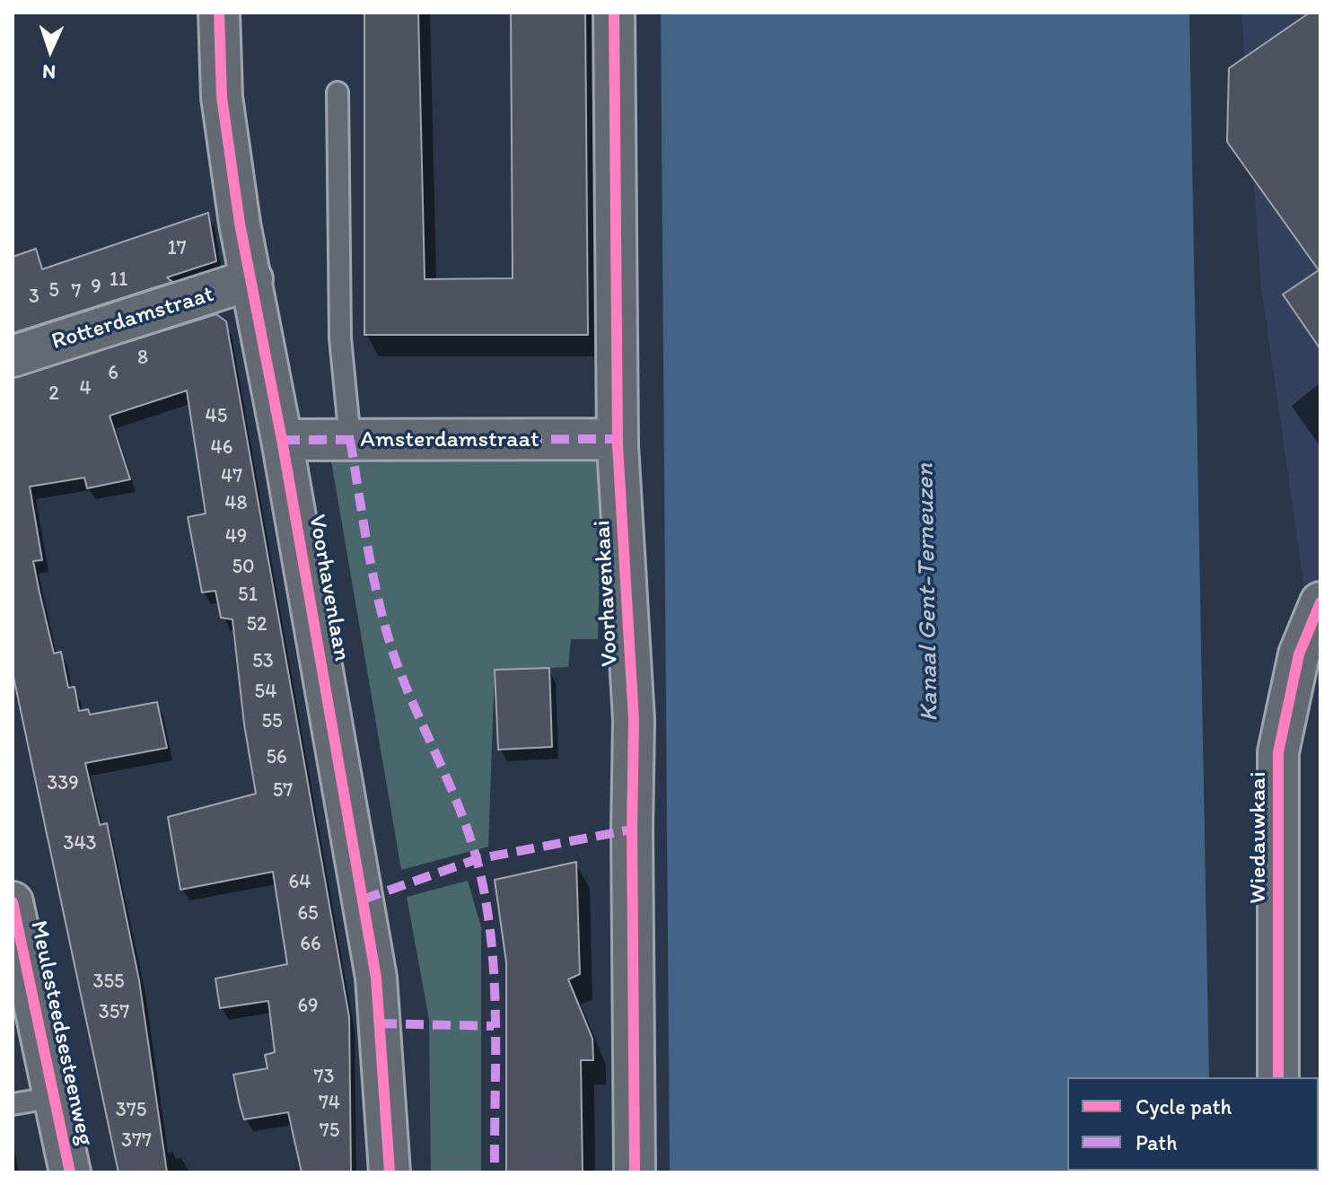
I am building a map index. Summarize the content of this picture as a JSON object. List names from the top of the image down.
{
  "streets": {
    "street": [
      "Rotterdamstraat",
      "Amsterdamstraat",
      "Voorhavenlaan",
      "Voorhavenkaai",
      "Wiedauwkaai",
      "Meulesteedsesteenweg"
    ]
  },
  "crossings": [
    ["Rotterdamstraat", "Voorhavenlaan"],
    ["Amsterdamstraat", "Voorhavenlaan"],
    ["Amsterdamstraat", "Voorhavenkaai"]
  ],
  "water": ["Kanaal Gent-Terneuzen"],
  "house_numbers": [
    "17",
    "11",
    "9",
    "5",
    "7",
    "3",
    "8",
    "6",
    "4",
    "2",
    "45",
    "46",
    "47",
    "48",
    "49",
    "50",
    "51",
    "52",
    "53",
    "54",
    "55",
    "56",
    "339",
    "57",
    "343",
    "64",
    "65",
    "66",
    "355",
    "69",
    "357",
    "73",
    "74",
    "375",
    "75",
    "377"
  ],
  "legend": ["Cycle path", "Path"],
  "north": "bottom"
}
